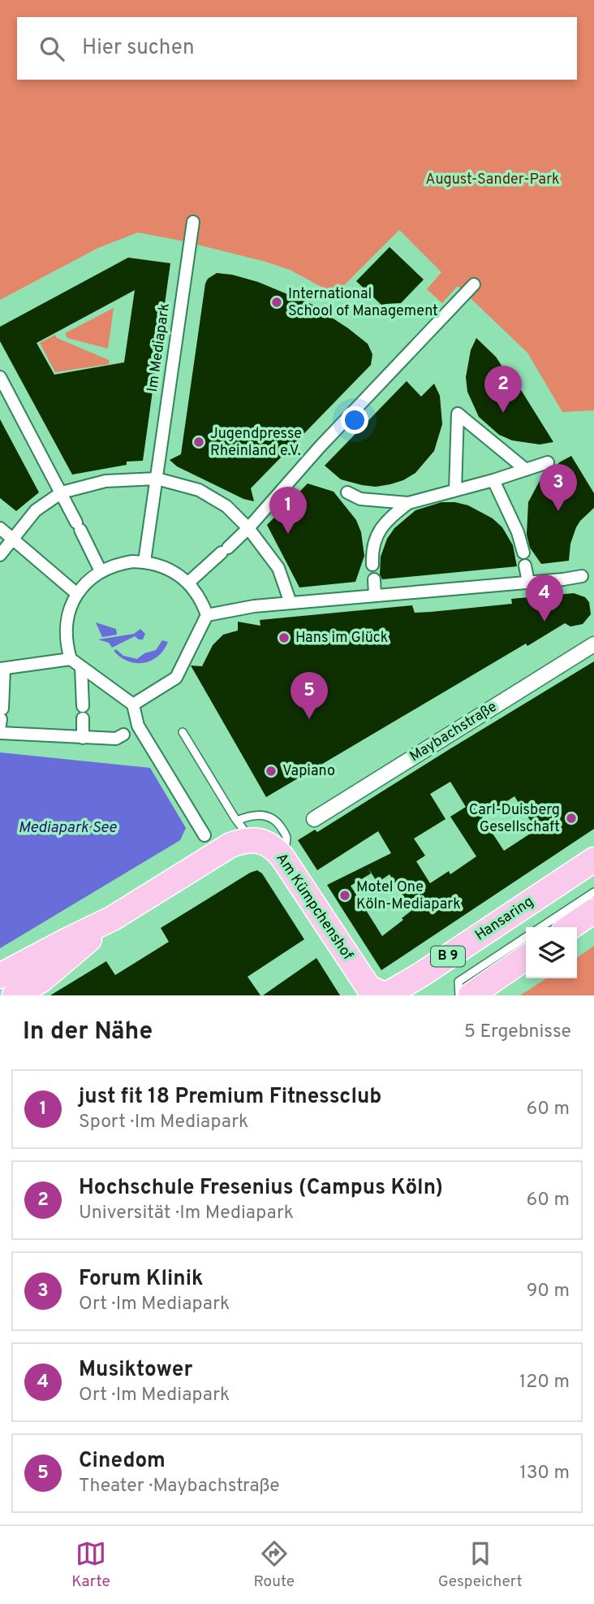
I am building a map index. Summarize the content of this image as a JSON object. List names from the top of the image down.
{
  "streets": {
    "main road": ["Am Kümpchenshof", "Hansaring", "B 9"],
    "street": ["Im Mediapark", "Maybachstraße"]
  },
  "crossings": [
    ["Am Kümpchenshof", "Hansaring"]
  ],
  "water": ["Mediapark See"],
  "parks": ["August-Sander-Park"],
  "places": [
    "International School of Management",
    "Jugendpresse Rheinland e.V.",
    "Hans im Glück",
    "Vapiano",
    "Carl-Duisberg Gesellschaft",
    "Motel One Köln-Mediapark"
  ],
  "page": {
    "search": "Hier suchen",
    "pins": [
      "2",
      "3",
      "1",
      "4",
      "5"
    ],
    "heading": ["In der Nähe", "5 Ergebnisse"],
    "list": [
      {
        "mark": "1",
        "name": "just fit 18 Premium Fitnessclub",
        "note": "Sport · Im Mediapark",
        "value": "60 m"
      },
      {
        "mark": "2",
        "name": "Hochschule Fresenius (Campus Köln)",
        "note": "Universität · Im Mediapark",
        "value": "60 m"
      },
      {
        "mark": "3",
        "name": "Forum Klinik",
        "note": "Ort · Im Mediapark",
        "value": "90 m"
      },
      {
        "mark": "4",
        "name": "Musiktower",
        "note": "Ort · Im Mediapark",
        "value": "120 m"
      },
      {
        "mark": "5",
        "name": "Cinedom",
        "note": "Theater · Maybachstraße",
        "value": "130 m"
      }
    ],
    "nav": ["Karte", "Route", "Gespeichert"]
  }
}
